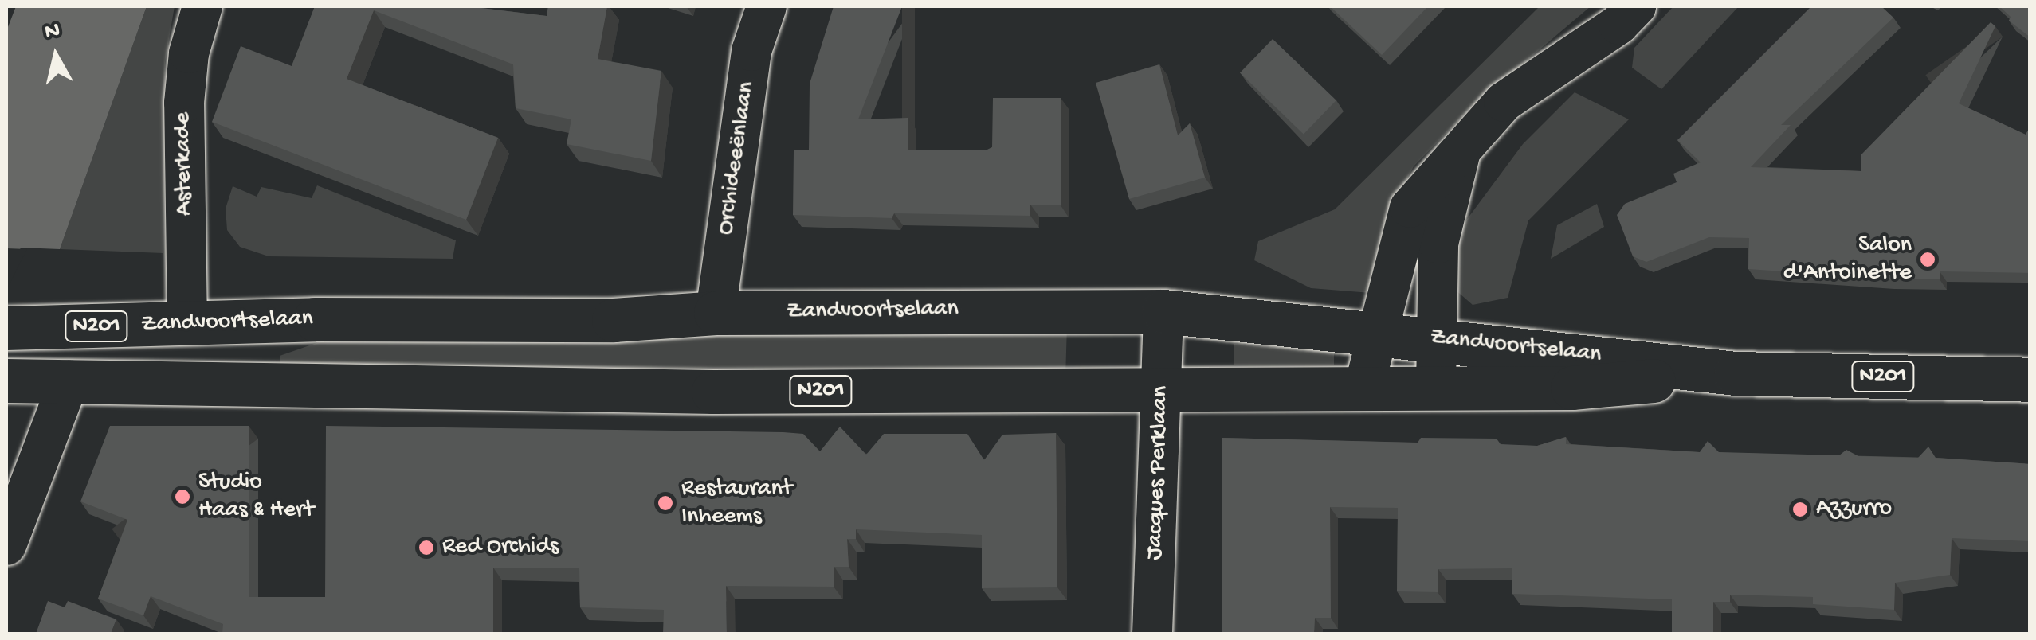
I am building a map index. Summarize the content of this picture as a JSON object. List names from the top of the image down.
{
  "streets": {
    "main road": ["Zandvoortselaan", "N201"],
    "street": ["Orchideeënlaan", "Asterkade", "Jacques Perklaan"]
  },
  "crossings": [
    ["Orchideeënlaan", "Zandvoortselaan"],
    ["Asterkade", "Zandvoortselaan"],
    ["Zandvoortselaan", "Jacques Perklaan"]
  ],
  "places": [
    "Salon d'Antoinette",
    "Studio Haas & Hert",
    "Restaurant Inheems",
    "Azzurro",
    "Red Orchids"
  ],
  "north": "top"
}
